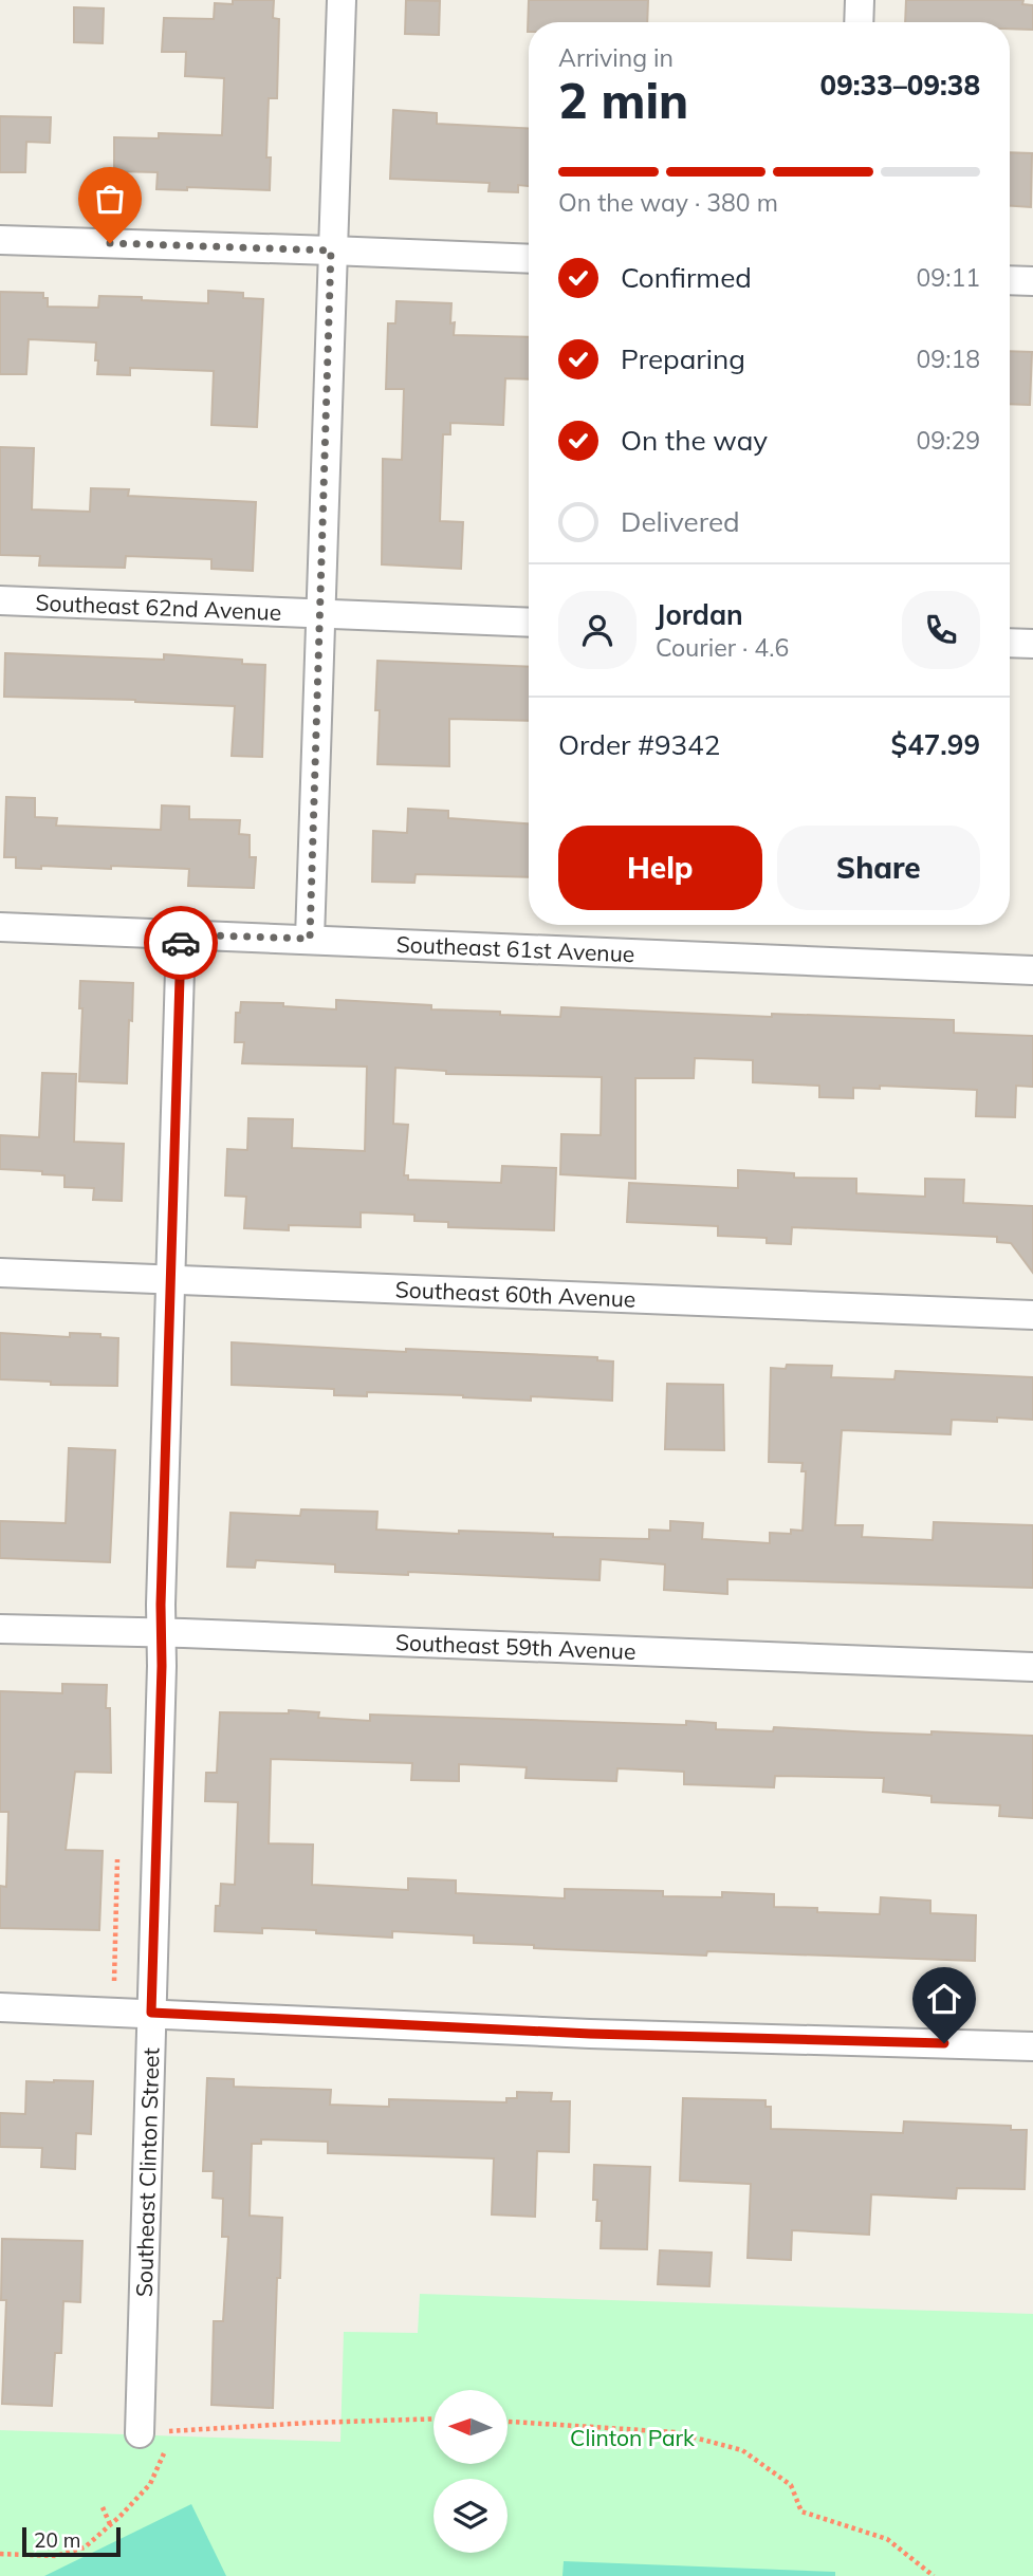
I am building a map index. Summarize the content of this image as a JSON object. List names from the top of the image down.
{
  "streets": {
    "street": [
      "Southeast 62nd Avenue",
      "Southeast 61st Avenue",
      "Southeast 60th Avenue",
      "Southeast 59th Avenue",
      "Southeast Clinton Street"
    ]
  },
  "crossings": [
    ["Southeast 61st Avenue", "Southeast Clinton Street"],
    ["Southeast 60th Avenue", "Southeast Clinton Street"],
    ["Southeast 59th Avenue", "Southeast Clinton Street"]
  ],
  "parks": ["Clinton Park"],
  "scale_bar": "20 m",
  "north": "left",
  "page": {
    "heading": ["2 min", "Arriving in", "09:33–09:38"],
    "panel": [
      "Jordan",
      "Courier · 4.6",
      "Order #9342",
      "$47.99"
    ],
    "bar": "On the way · 380 m",
    "list": [
      ["Confirmed", "09:11"],
      ["Preparing", "09:18"],
      ["On the way", "09:29"],
      "Delivered"
    ],
    "buttons": ["Help", "Share"],
    "scale": "20 m"
  }
}
